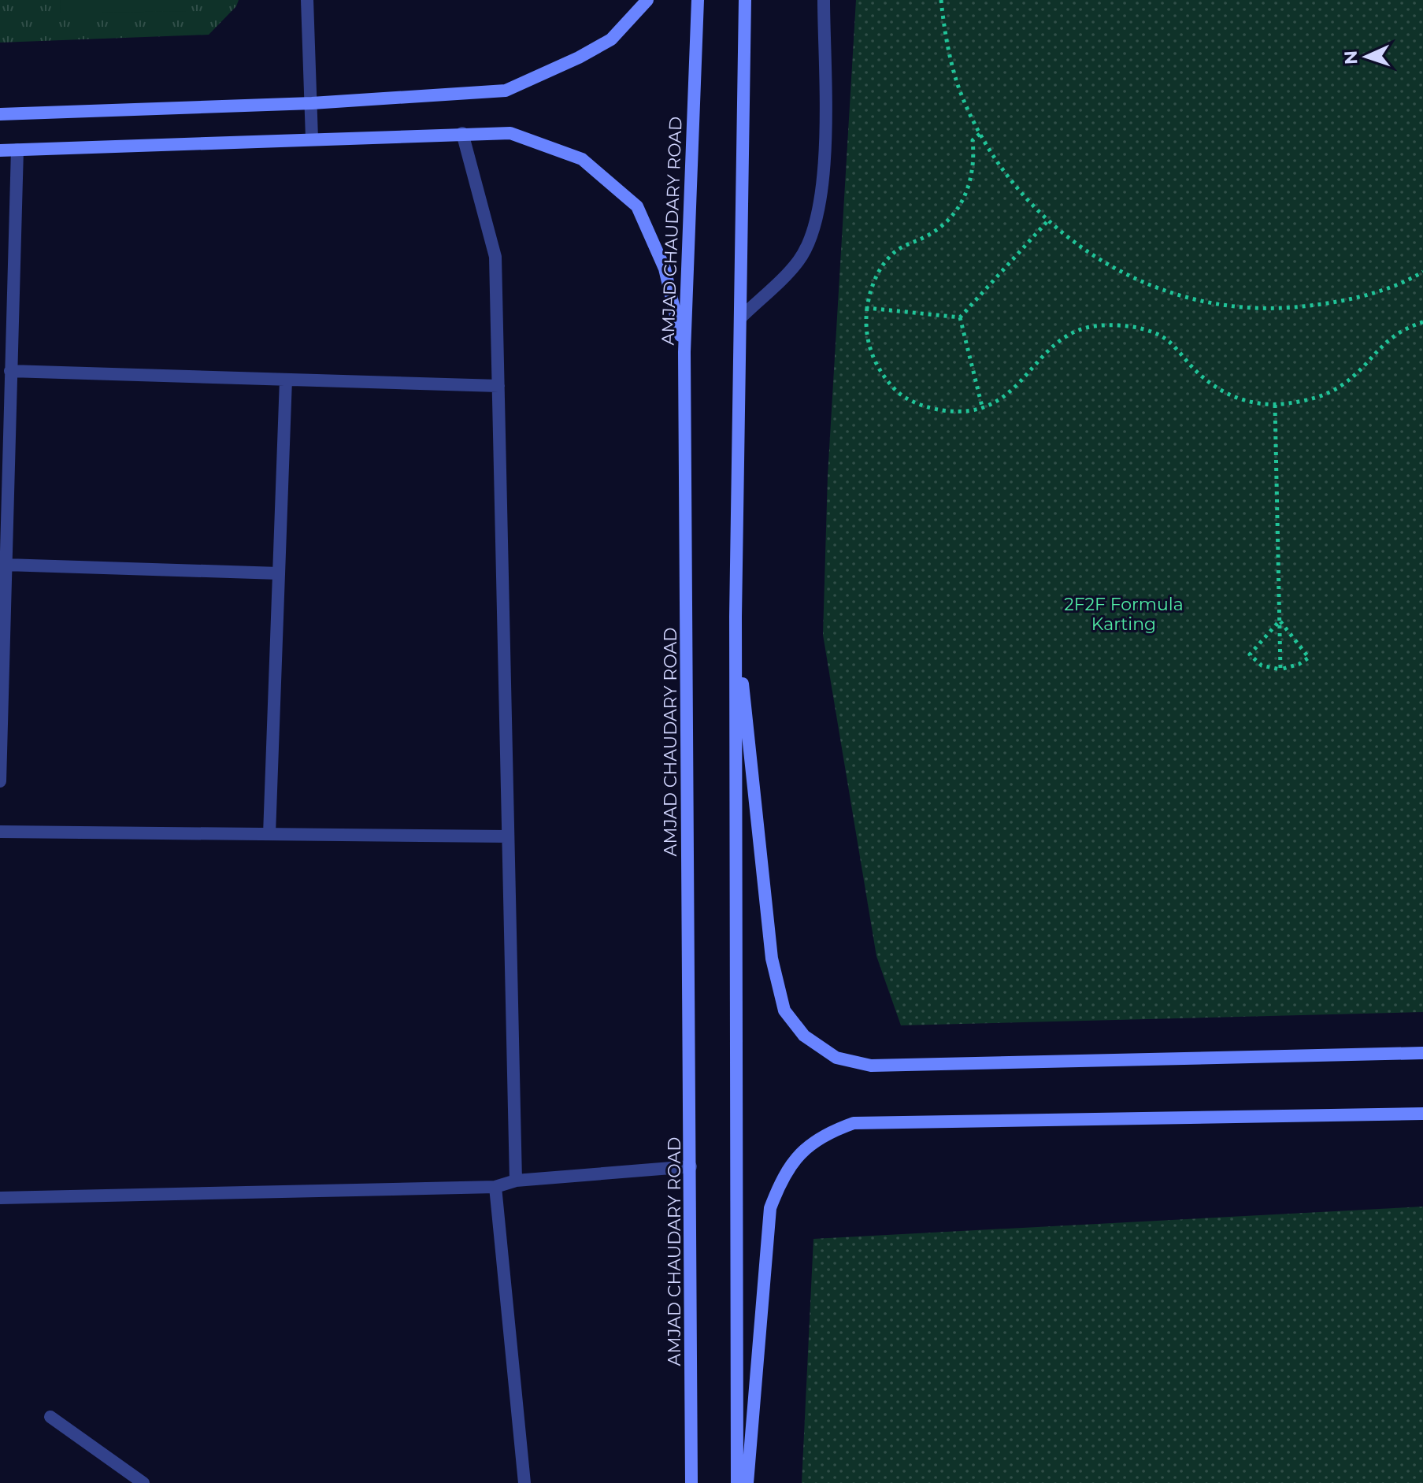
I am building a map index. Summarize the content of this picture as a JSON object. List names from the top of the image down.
{
  "streets": {
    "street": ["AMJAD CHAUDARY ROAD"]
  },
  "parks": ["2F2F Formula Karting"],
  "north": "left"
}
